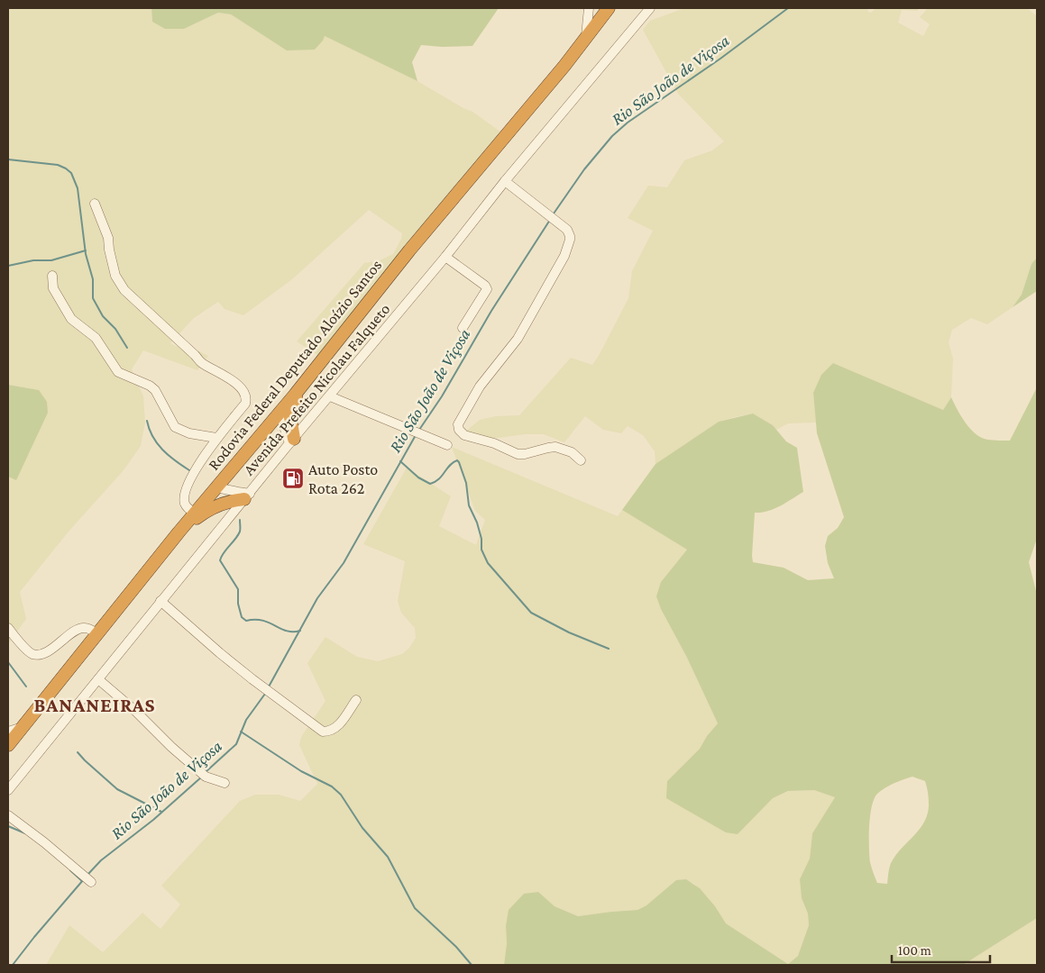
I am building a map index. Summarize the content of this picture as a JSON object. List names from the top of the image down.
{
  "streets": {
    "highway": ["Rodovia Federal Deputado Aloízio Santos"],
    "street": ["Avenida Prefeito Nicolau Falqueto"]
  },
  "districts": ["BANANEIRAS"],
  "water": ["Rio São João de Viçosa"],
  "places": {
    "fuel station": ["Auto Posto Rota 262"]
  },
  "scale_bar": "100 m"
}
